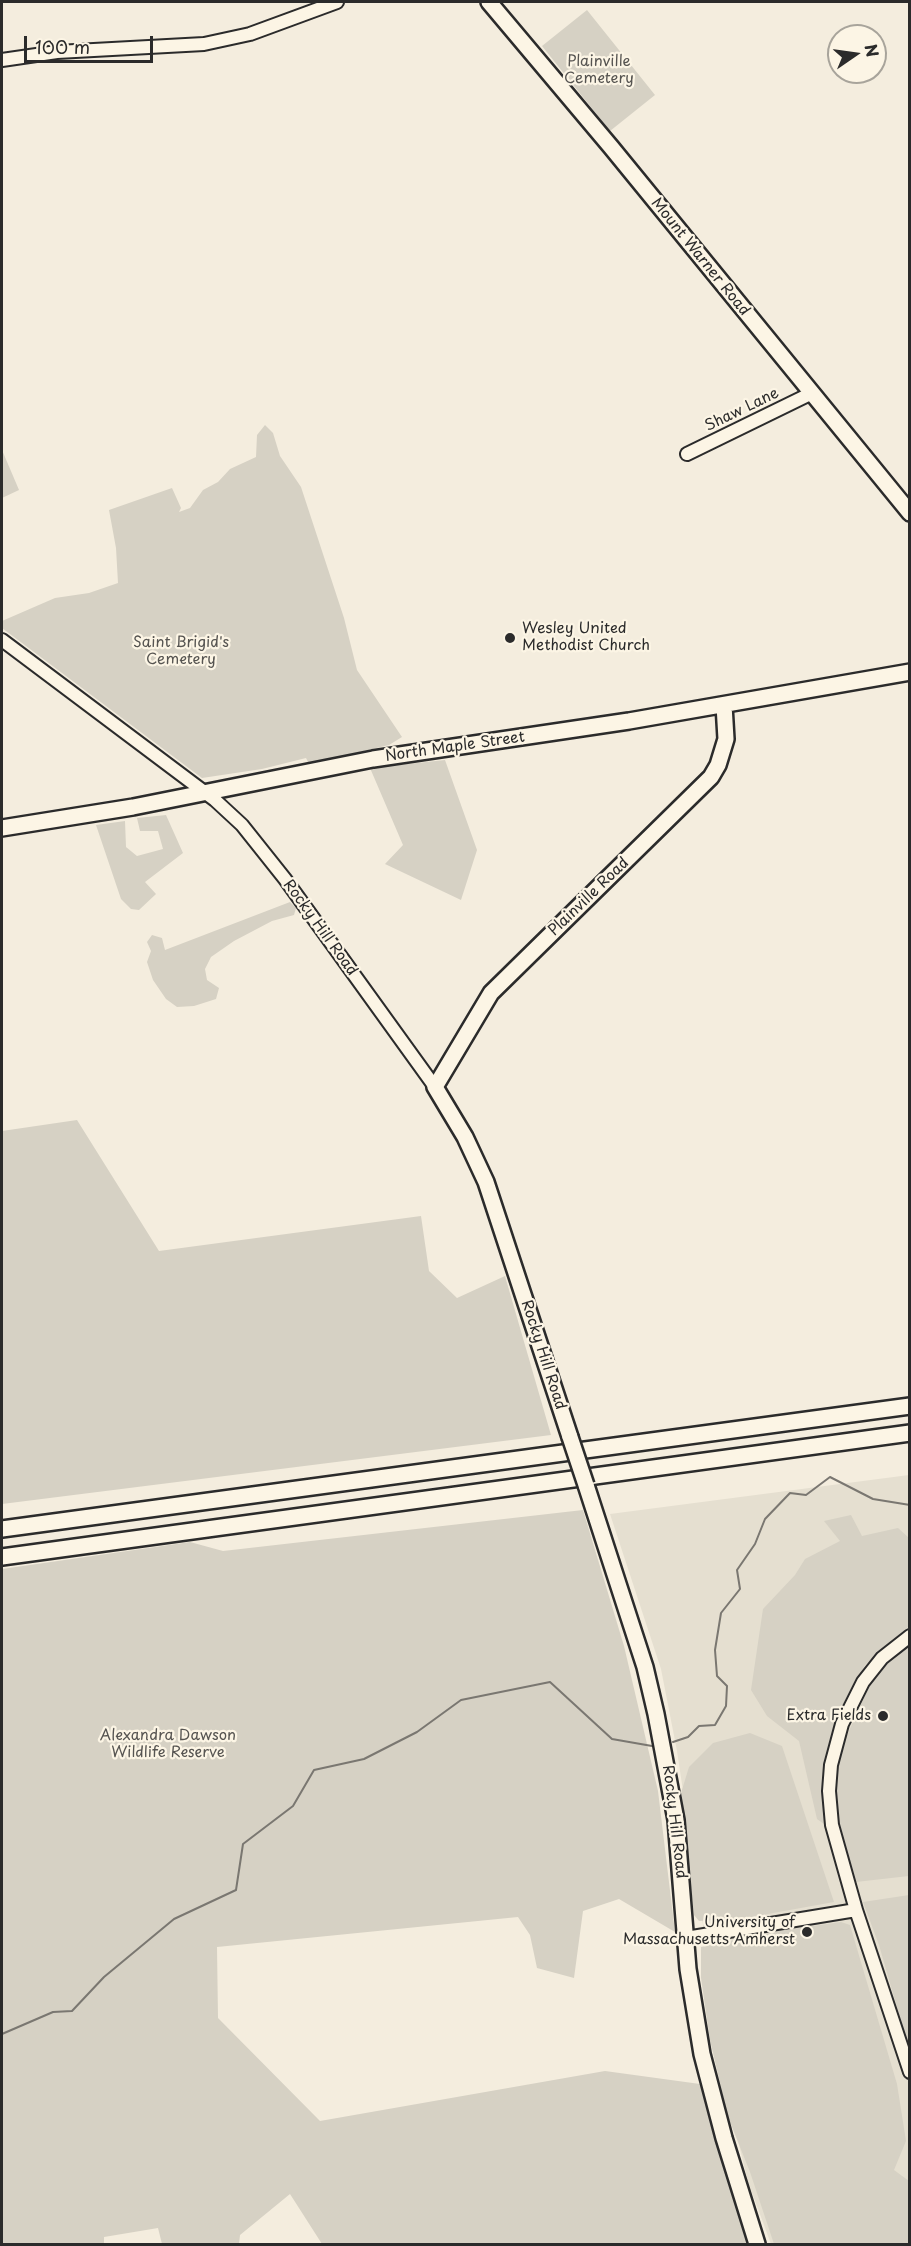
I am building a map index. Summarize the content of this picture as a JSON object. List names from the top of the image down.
{
  "streets": {
    "main road": [
      "Mount Warner Road",
      "North Maple Street",
      "Plainville Road",
      "Rocky Hill Road"
    ],
    "street": ["Shaw Lane"]
  },
  "crossings": [
    ["Mount Warner Road", "Shaw Lane"],
    ["North Maple Street", "Plainville Road"],
    ["North Maple Street", "Rocky Hill Road"],
    ["Plainville Road", "Rocky Hill Road"]
  ],
  "parks": ["Plainville Cemetery", "Saint Brigid's Cemetery", "Alexandra Dawson Wildlife Reserve"],
  "places": ["Wesley United Methodist Church", "Extra Fields", "University of Massachusetts Amherst"],
  "scale_bar": "100 m",
  "north": "right"
}
